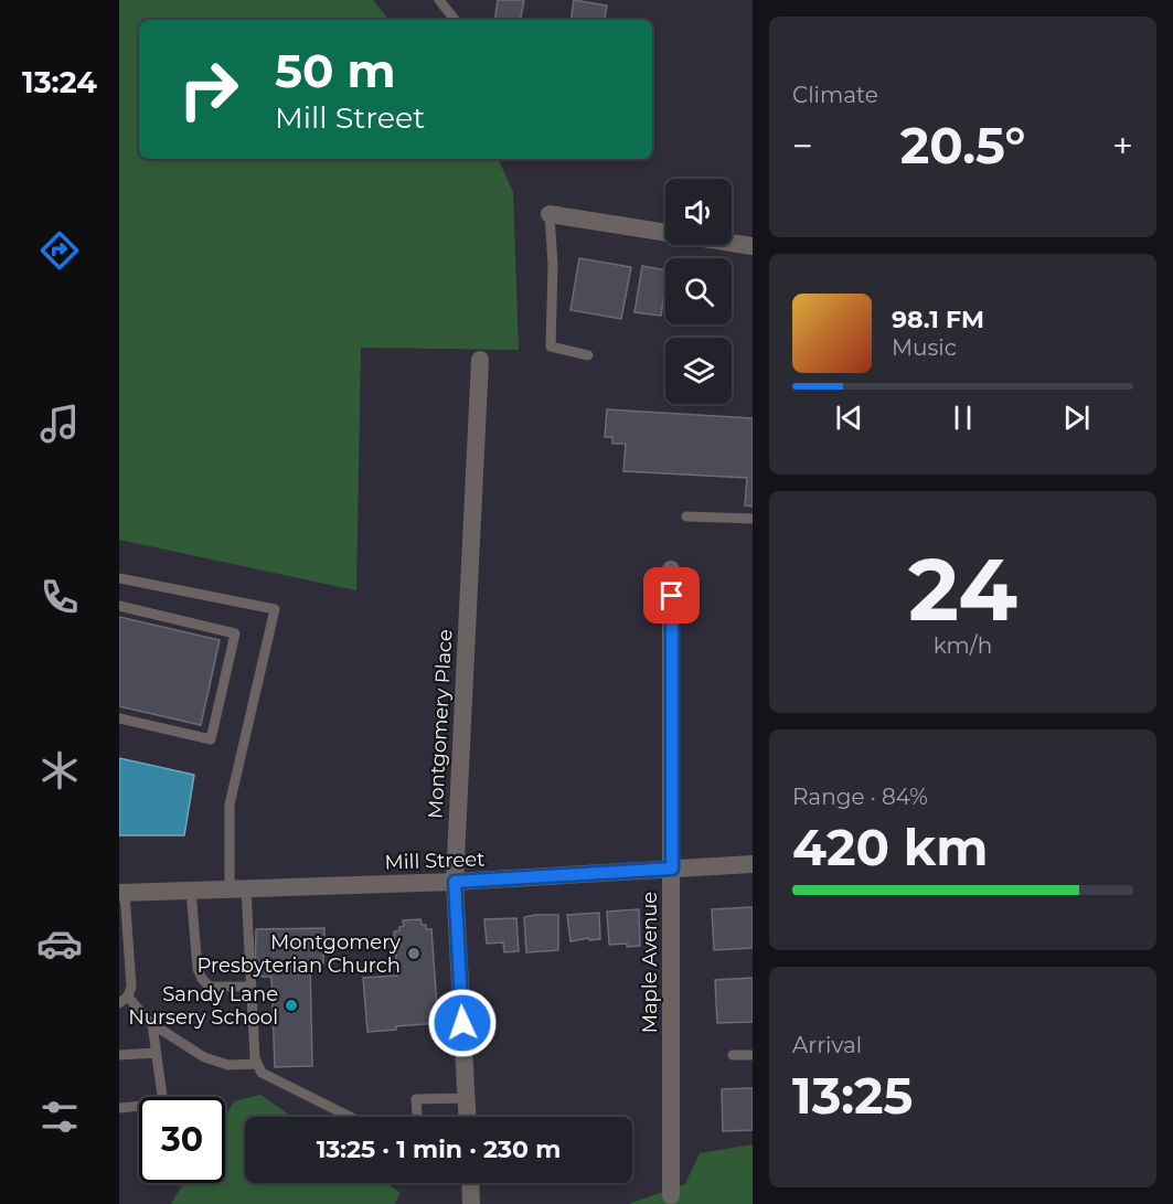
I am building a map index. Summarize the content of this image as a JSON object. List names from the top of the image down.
{
  "streets": {
    "street": ["Montgomery Place", "Mill Street", "Maple Avenue"]
  },
  "crossings": [
    ["Montgomery Place", "Mill Street"],
    ["Mill Street", "Maple Avenue"]
  ],
  "places": ["Montgomery Presbyterian Church", "Sandy Lane Nursery School"],
  "page": {
    "tabs": "13:24",
    "tile": [
      "Climate",
      ["24", "km/h"],
      ["Range · 84%", "420 km"],
      ["Arrival", "13:25"]
    ],
    "turn": ["50 m", "Mill Street"],
    "heat": ["−", "20.5°", "+"],
    "song": ["98.1 FM", "Music"],
    "limit": "30",
    "trip": "13:25 · 1 min · 230 m"
  }
}
